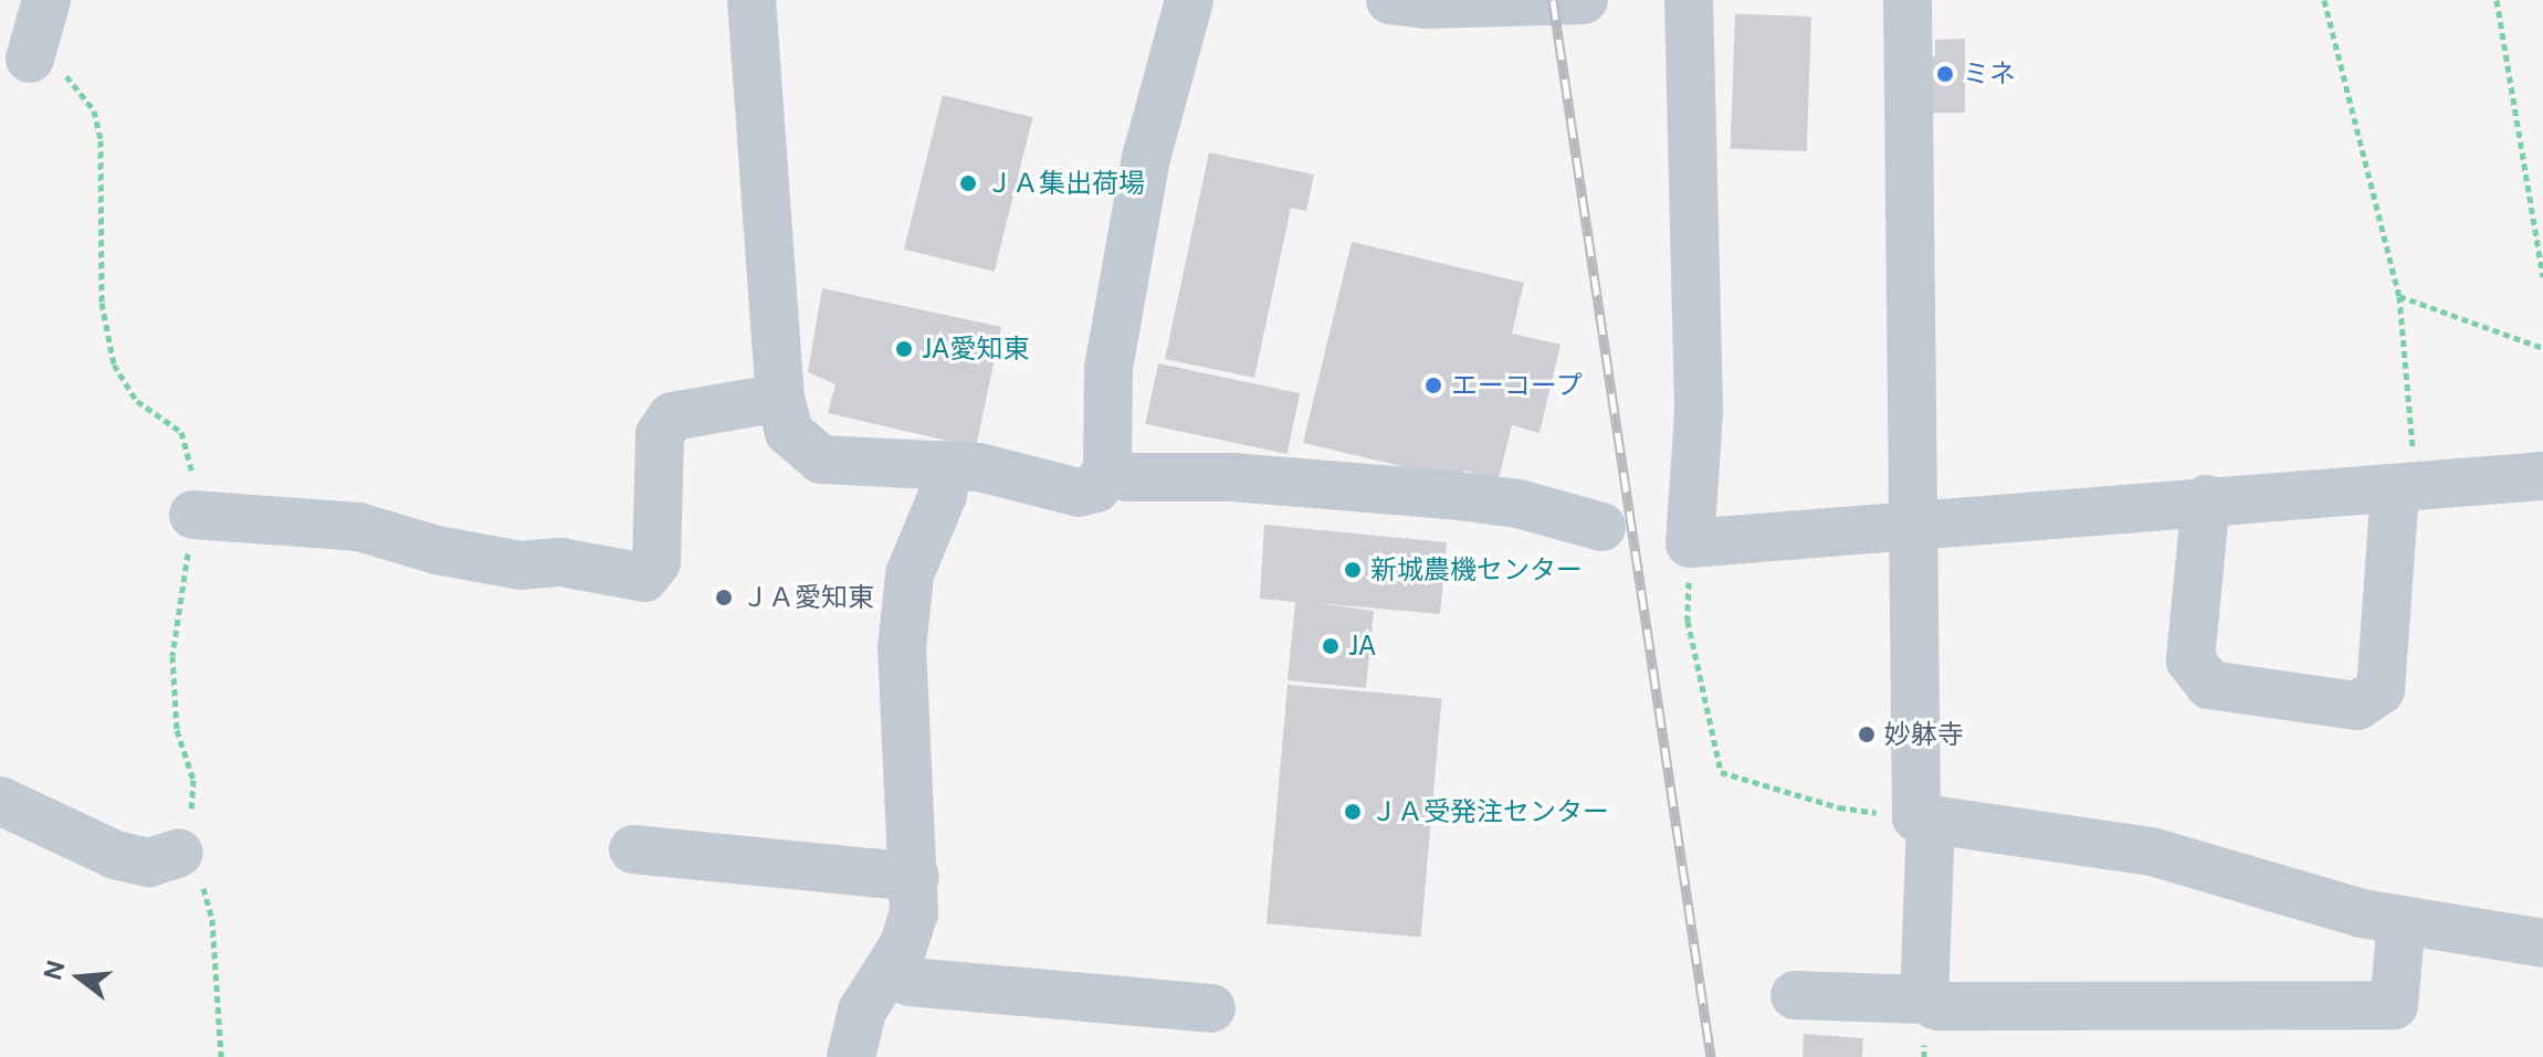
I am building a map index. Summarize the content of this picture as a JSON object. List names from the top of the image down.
{
  "places": [
    "ミネ",
    "ＪＡ集出荷場",
    "JA愛知東",
    "エーコープ",
    "新城農機センター",
    "ＪＡ愛知東",
    "JA",
    "妙躰寺",
    "ＪＡ受発注センター"
  ],
  "north": "left"
}
